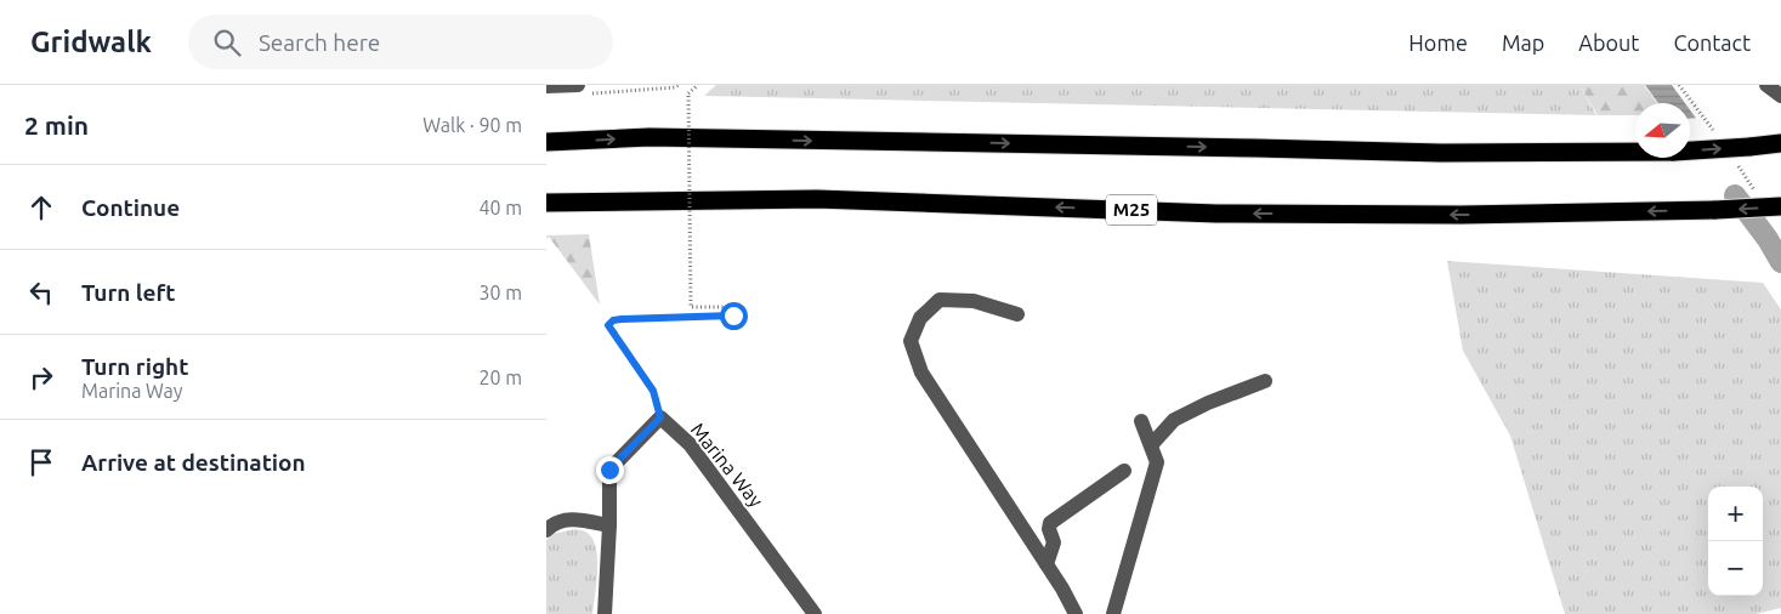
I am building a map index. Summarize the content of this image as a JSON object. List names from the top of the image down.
{
  "streets": {
    "highway": ["M25"],
    "street": ["Marina Way"]
  },
  "north": "left",
  "page": {
    "header": "Gridwalk",
    "search": "Search here",
    "nav": [
      "Home",
      "Map",
      "About",
      "Contact"
    ],
    "heading": ["2 min", "Walk · 90 m"],
    "list": [
      ["Continue", "40 m"],
      ["Turn left", "30 m"],
      ["Turn right", "Marina Way", "20 m"],
      "Arrive at destination"
    ],
    "map_buttons": ["+", "−"]
  }
}
